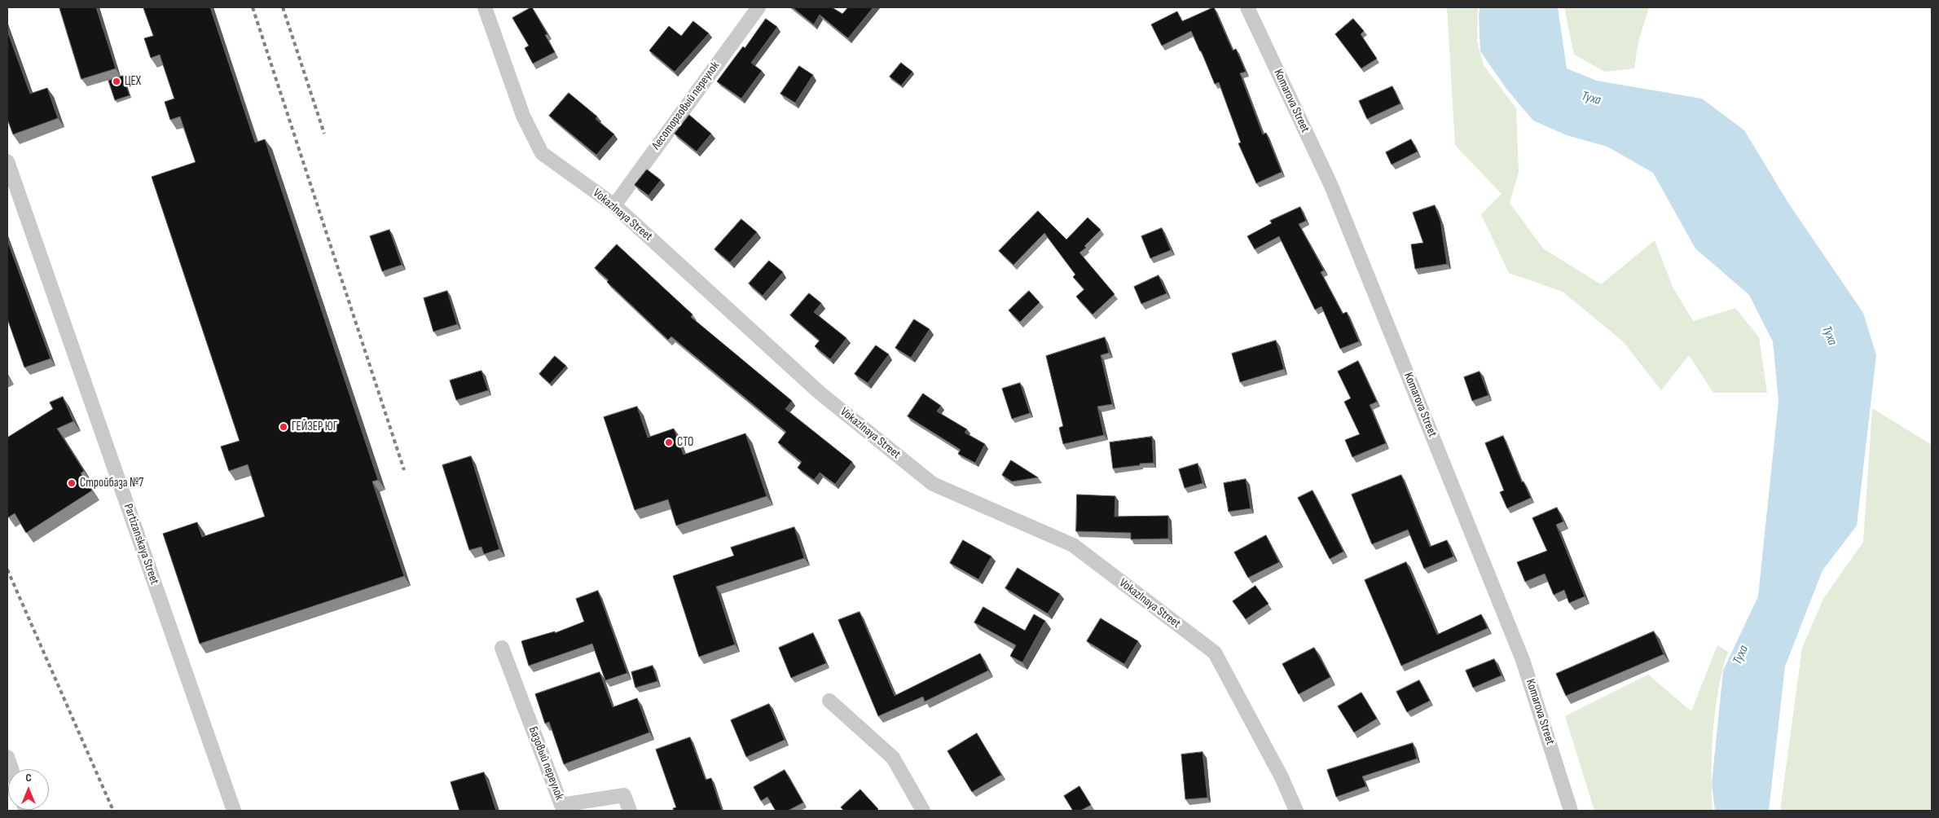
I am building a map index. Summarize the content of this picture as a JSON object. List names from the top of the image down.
{
  "streets": {
    "street": [
      "Komarova Street",
      "Лесоторговый переулок",
      "Vokazlnaya Street",
      "Partizanskaya Street",
      "Базовый переулок"
    ]
  },
  "crossings": [
    ["Лесоторговый переулок", "Vokazlnaya Street"]
  ],
  "water": ["Туха"],
  "places": [
    "ЦЕХ",
    "ГЕЙЗЕР ЮГ",
    "СТО",
    "Стройбаза №7"
  ],
  "north": "top"
}
